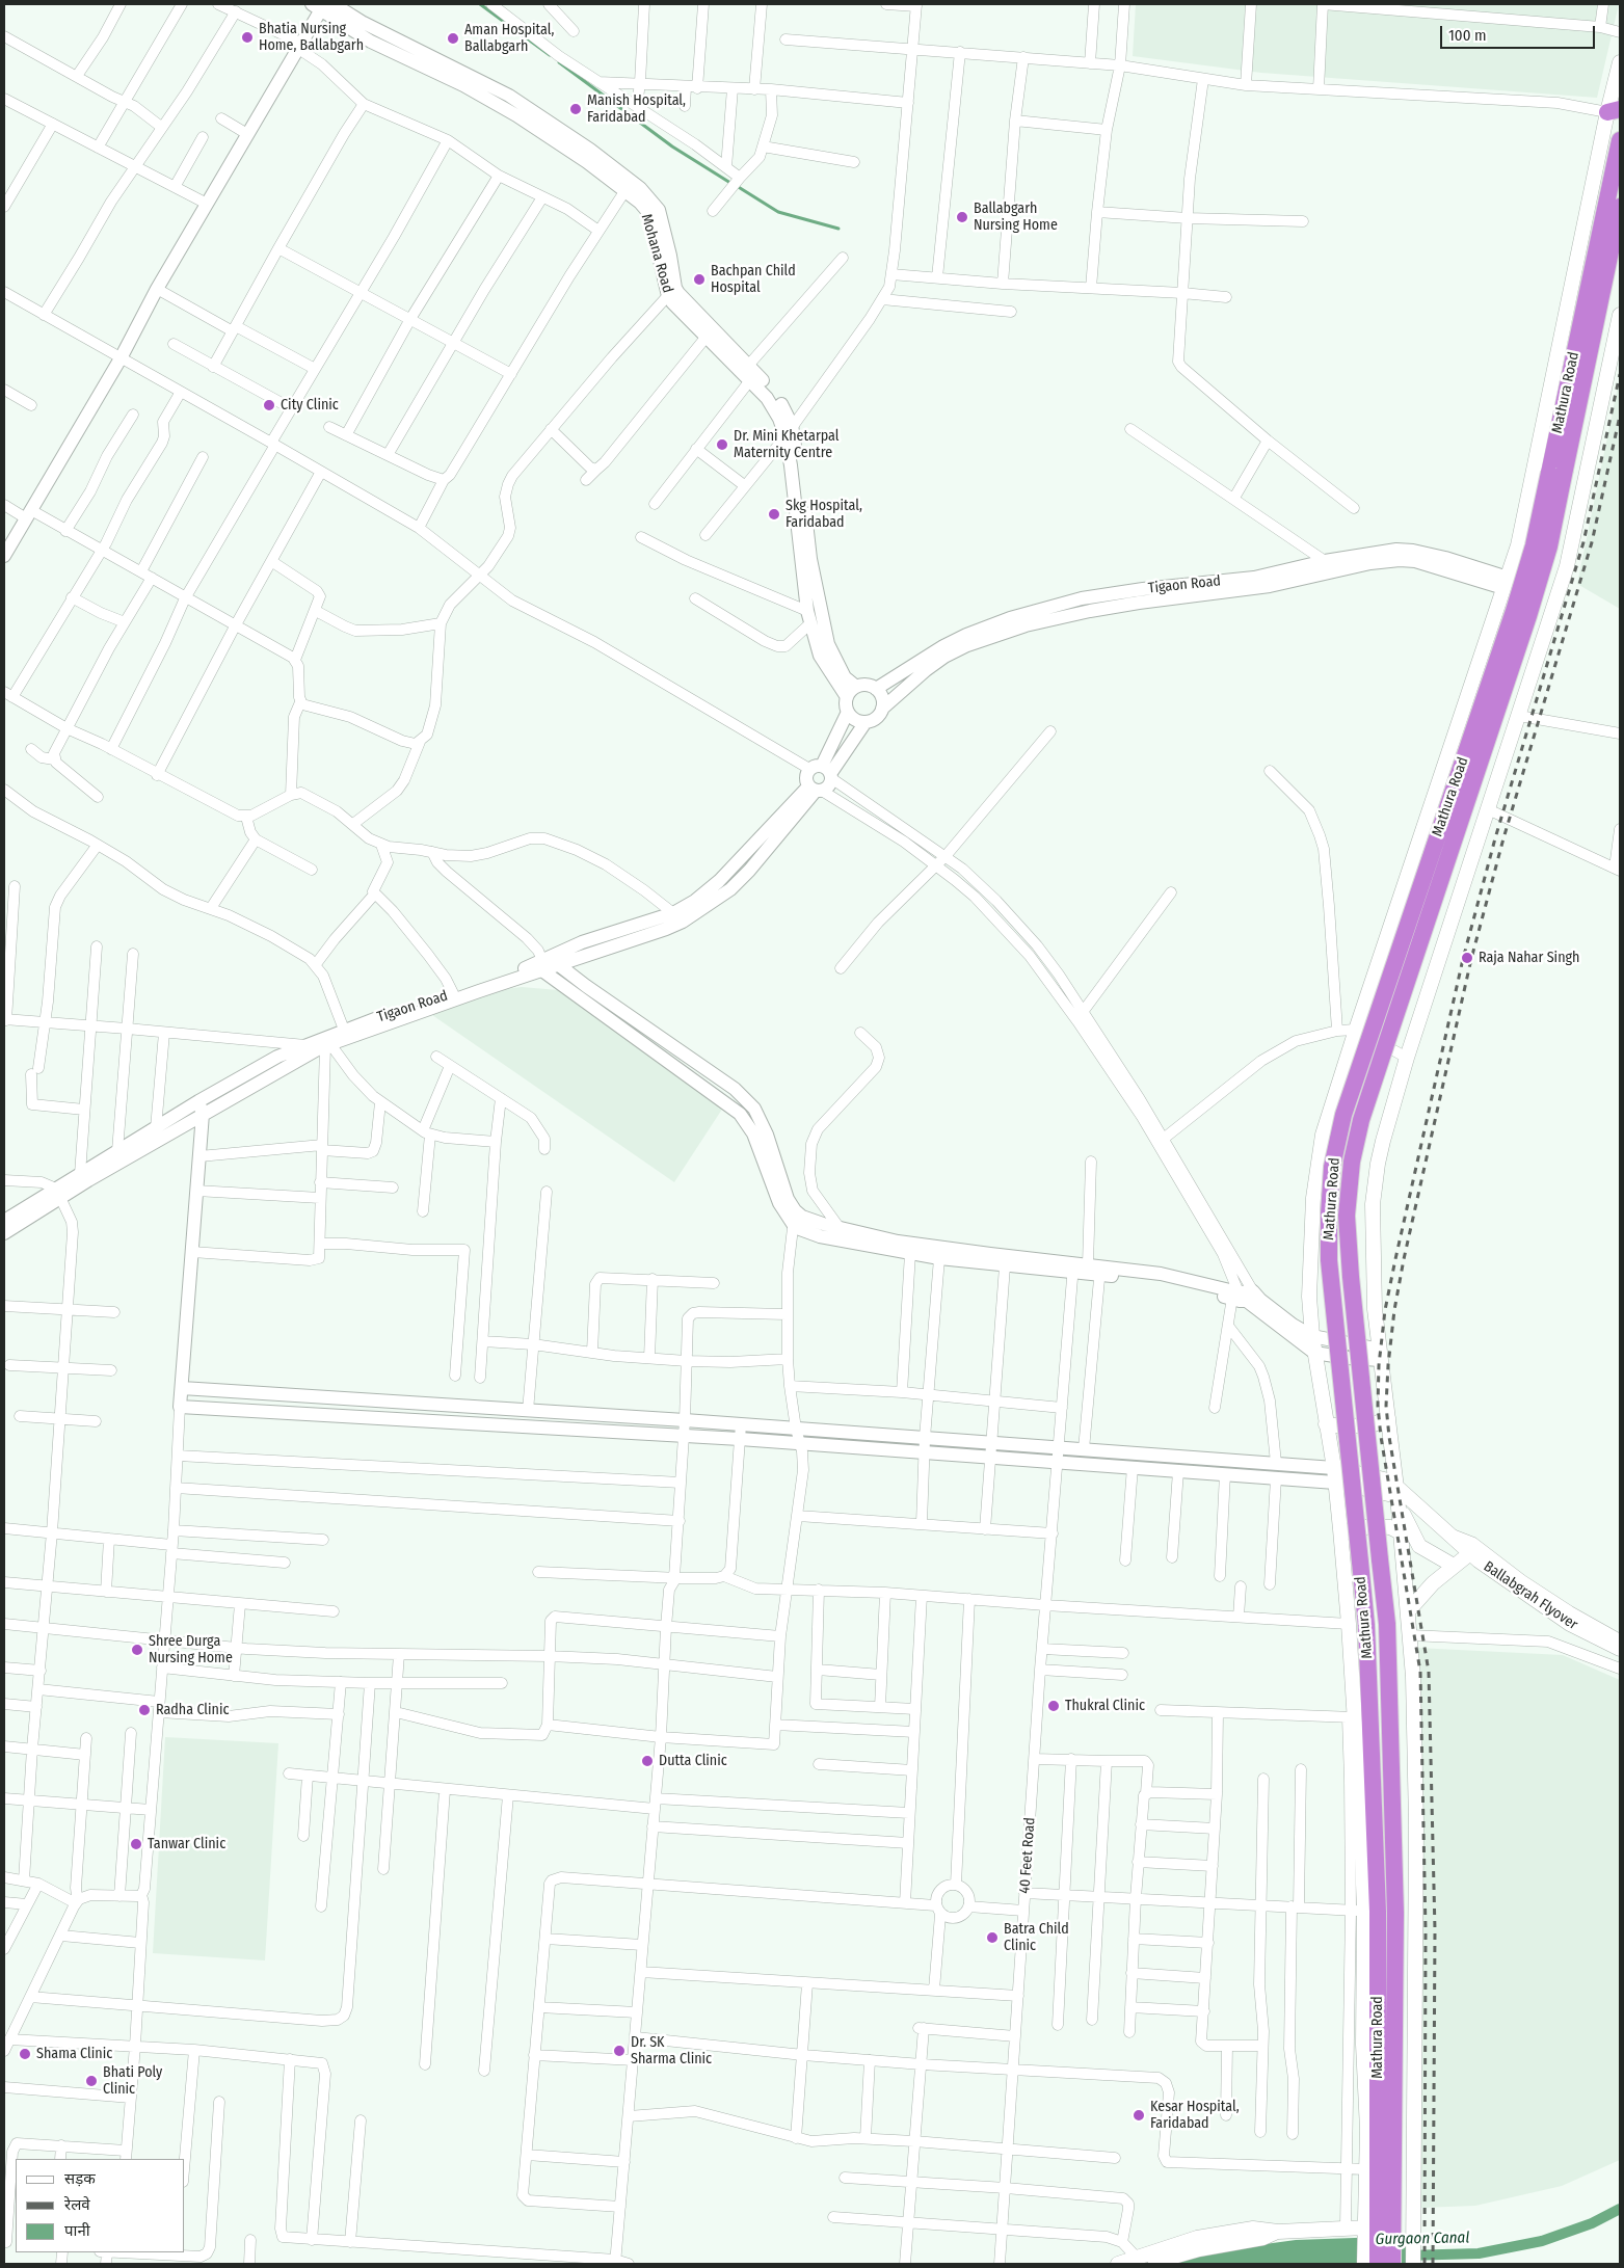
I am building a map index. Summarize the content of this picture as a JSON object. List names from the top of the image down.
{
  "streets": {
    "highway": ["Mathura Road"],
    "main road": ["Ballabgrah Flyover"],
    "street": ["Mohana Road", "Tigaon Road", "40 Feet Road"]
  },
  "crossings": [
    ["Mohana Road", "Tigaon Road"]
  ],
  "water": ["Gurgaon Canal"],
  "places": [
    "Bhatia Nursing Home, Ballabgarh",
    "Aman Hospital, Ballabgarh",
    "Manish Hospital, Faridabad",
    "Ballabgarh Nursing Home",
    "Bachpan Child Hospital",
    "City Clinic",
    "Dr. Mini Khetarpal Maternity Centre",
    "Skg Hospital, Faridabad",
    "Raja Nahar Singh",
    "Shree Durga Nursing Home",
    "Thukral Clinic",
    "Radha Clinic",
    "Dutta Clinic",
    "Tanwar Clinic",
    "Batra Child Clinic",
    "Dr. SK Sharma Clinic",
    "Shama Clinic",
    "Bhati Poly Clinic",
    "Kesar Hospital, Faridabad"
  ],
  "legend": ["सड़क", "रेलवे", "पानी"],
  "scale_bar": "100 m"
}
